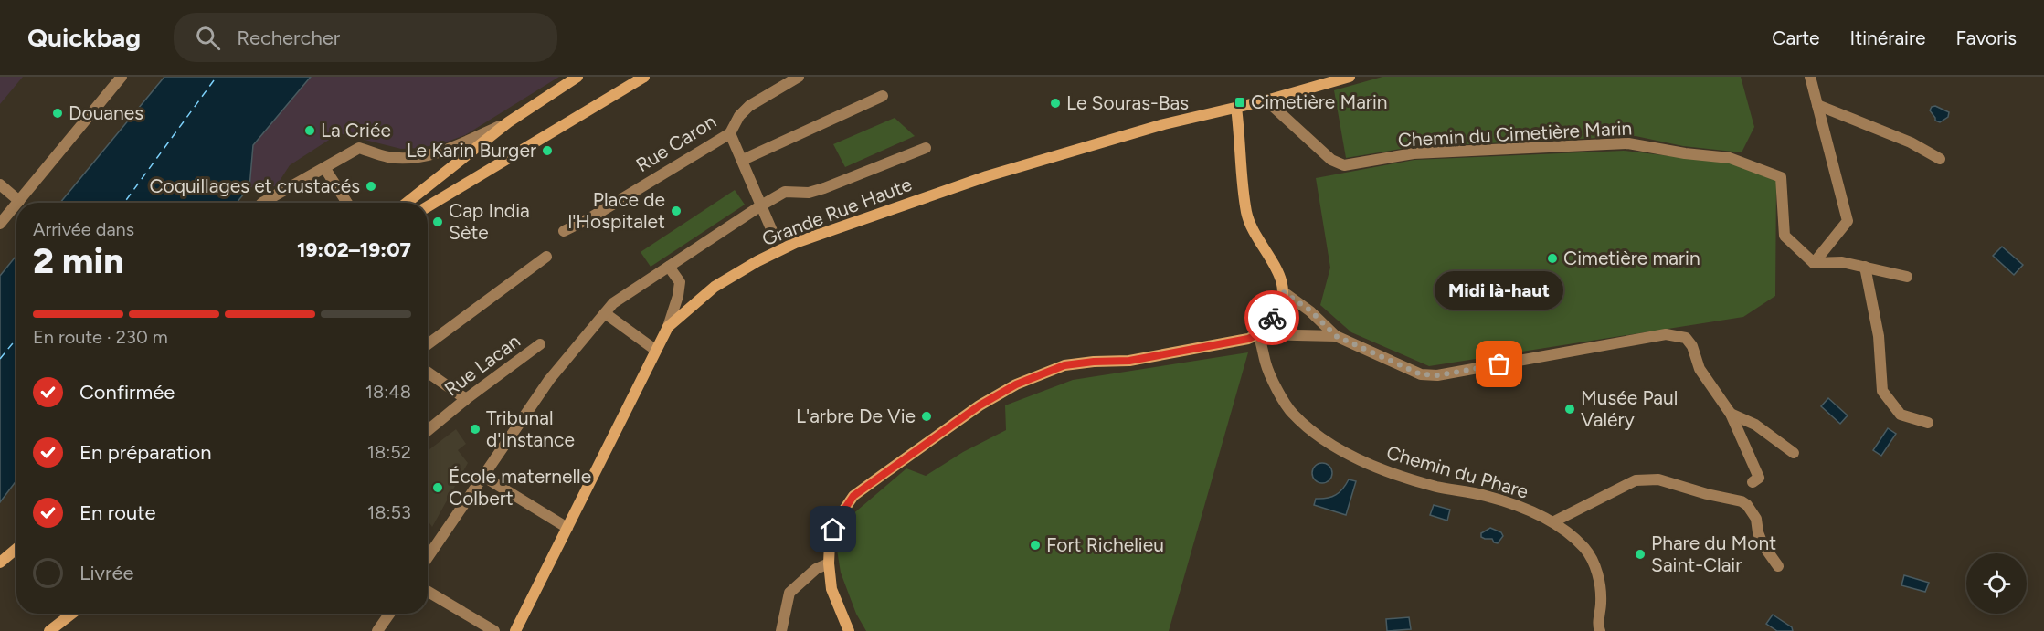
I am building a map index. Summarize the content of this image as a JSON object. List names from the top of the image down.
{
  "streets": {
    "street": [
      "Chemin du Cimetière Marin",
      "Rue Caron",
      "Grande Rue Haute",
      "Rue Lacan",
      "Chemin du Phare"
    ]
  },
  "crossings": [
    ["Chemin du Cimetière Marin", "Grande Rue Haute"]
  ],
  "places": {
    "transit": ["Cimetière Marin"],
    "other": [
      "Le Souras-Bas",
      "Douanes",
      "La Criée",
      "Le Karin Burger",
      "Coquillages et crustacés",
      "Place de l'Hospitalet",
      "Cap India Sète",
      "Cimetière marin",
      "Midi là-haut",
      "Musée Paul Valéry",
      "L'arbre De Vie",
      "Tribunal d'Instance",
      "École maternelle Colbert",
      "Fort Richelieu",
      "Phare du Mont Saint-Clair"
    ]
  },
  "page": {
    "header": "Quickbag",
    "search": "Rechercher",
    "nav": ["Carte", "Itinéraire", "Favoris"],
    "heading": ["2 min", "Arrivée dans", "19:02–19:07"],
    "bubble": "Midi là-haut",
    "bar": "En route · 230 m",
    "list": [
      ["Confirmée", "18:48"],
      ["En préparation", "18:52"],
      ["En route", "18:53"],
      "Livrée"
    ]
  }
}
